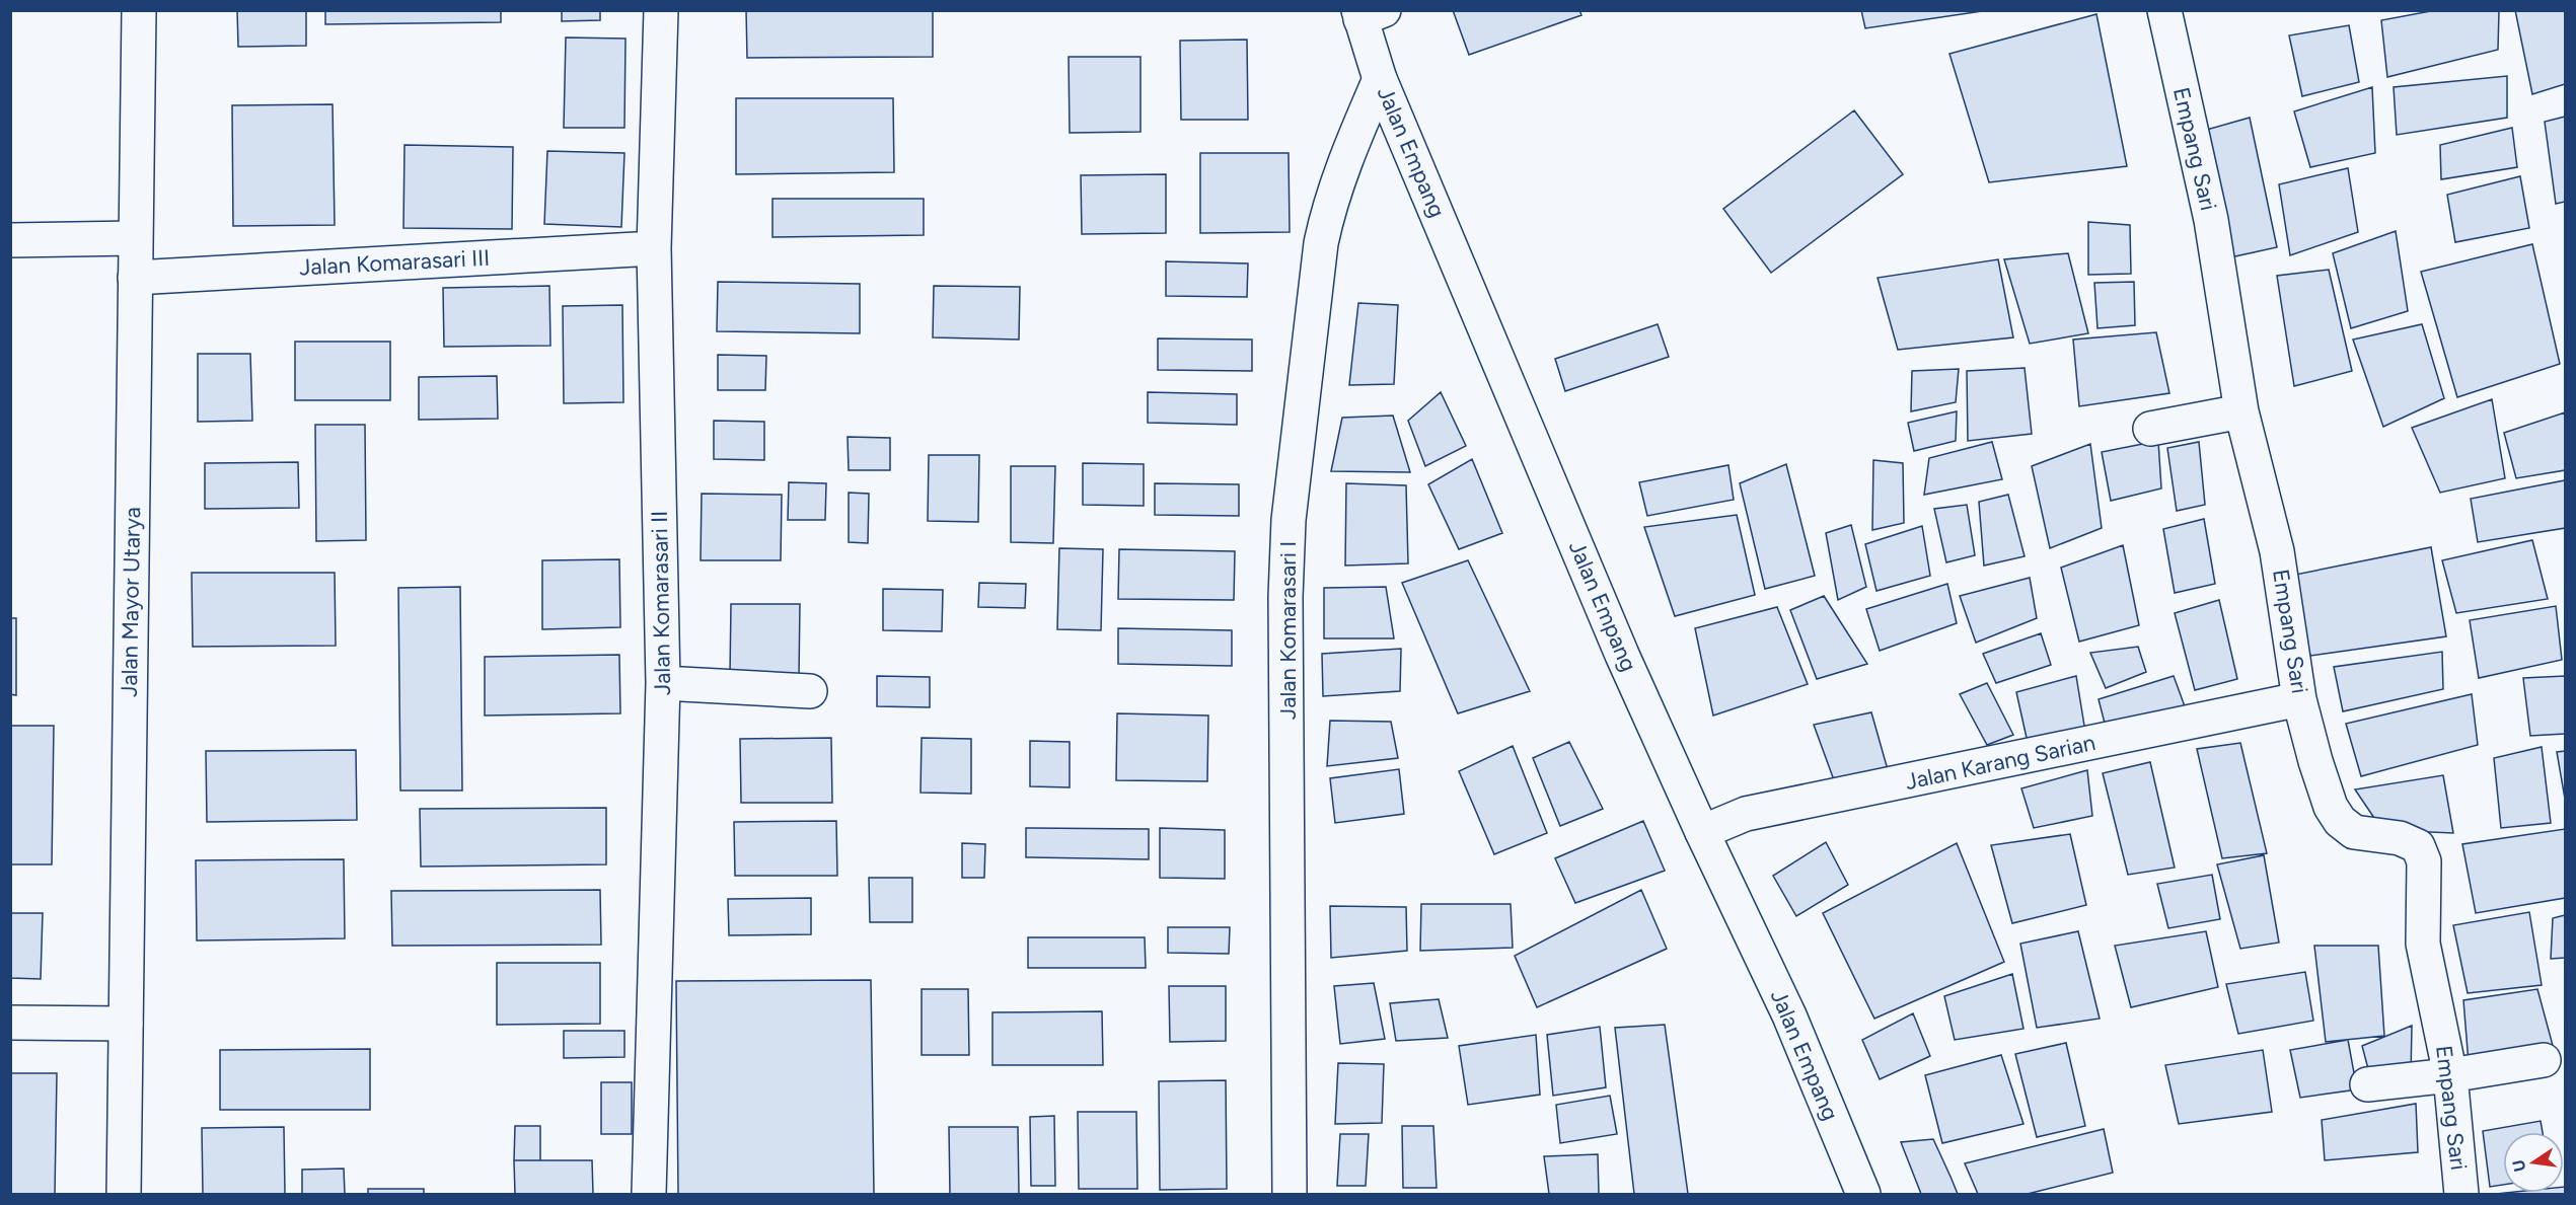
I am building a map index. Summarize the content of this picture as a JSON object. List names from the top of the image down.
{
  "streets": {
    "street": [
      "Empang Sari",
      "Jalan Empang",
      "Jalan Komarasari III",
      "Jalan Mayor Utarya",
      "Jalan Komarasari II",
      "Jalan Komarasari I",
      "Jalan Karang Sarian"
    ]
  },
  "crossings": [
    ["Empang Sari", "Jalan Karang Sarian"],
    ["Jalan Empang", "Jalan Komarasari I"],
    ["Jalan Empang", "Jalan Karang Sarian"],
    ["Jalan Komarasari III", "Jalan Mayor Utarya"],
    ["Jalan Komarasari III", "Jalan Komarasari II"]
  ],
  "north": "left"
}
